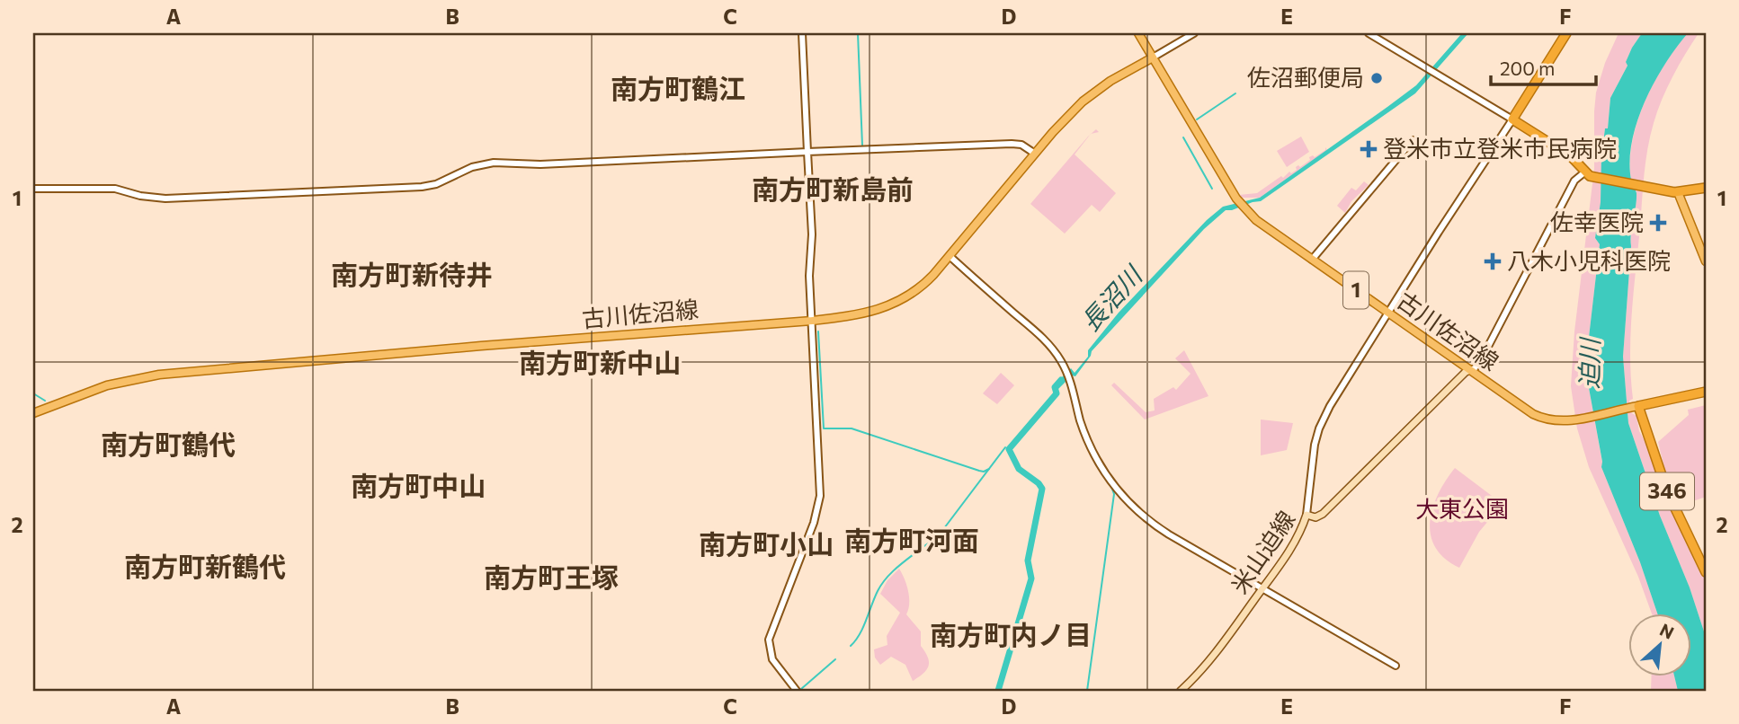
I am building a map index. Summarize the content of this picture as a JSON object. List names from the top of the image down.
{
  "streets": {
    "highway": ["346"],
    "main road": ["1", "古川佐沼線", "米山迫線"]
  },
  "crossings": [
    ["古川佐沼線", "346"],
    ["古川佐沼線", "米山迫線"]
  ],
  "districts": [
    "南方町鶴江",
    "南方町新島前",
    "南方町新待井",
    "南方町新中山",
    "南方町鶴代",
    "南方町中山",
    "南方町河面",
    "南方町小山",
    "南方町新鶴代",
    "南方町王塚",
    "南方町内ノ目"
  ],
  "water": ["長沼川", "迫川"],
  "parks": ["大東公園"],
  "places": {
    "other": ["佐沼郵便局"],
    "health": ["登米市立登米市民病院", "佐幸医院", "八木小児科医院"]
  },
  "scale_bar": "200 m",
  "north": "top right",
  "grid": {
    "columns": [
      "A",
      "B",
      "C",
      "D",
      "E",
      "F"
    ],
    "rows": ["1", "2"]
  }
}
